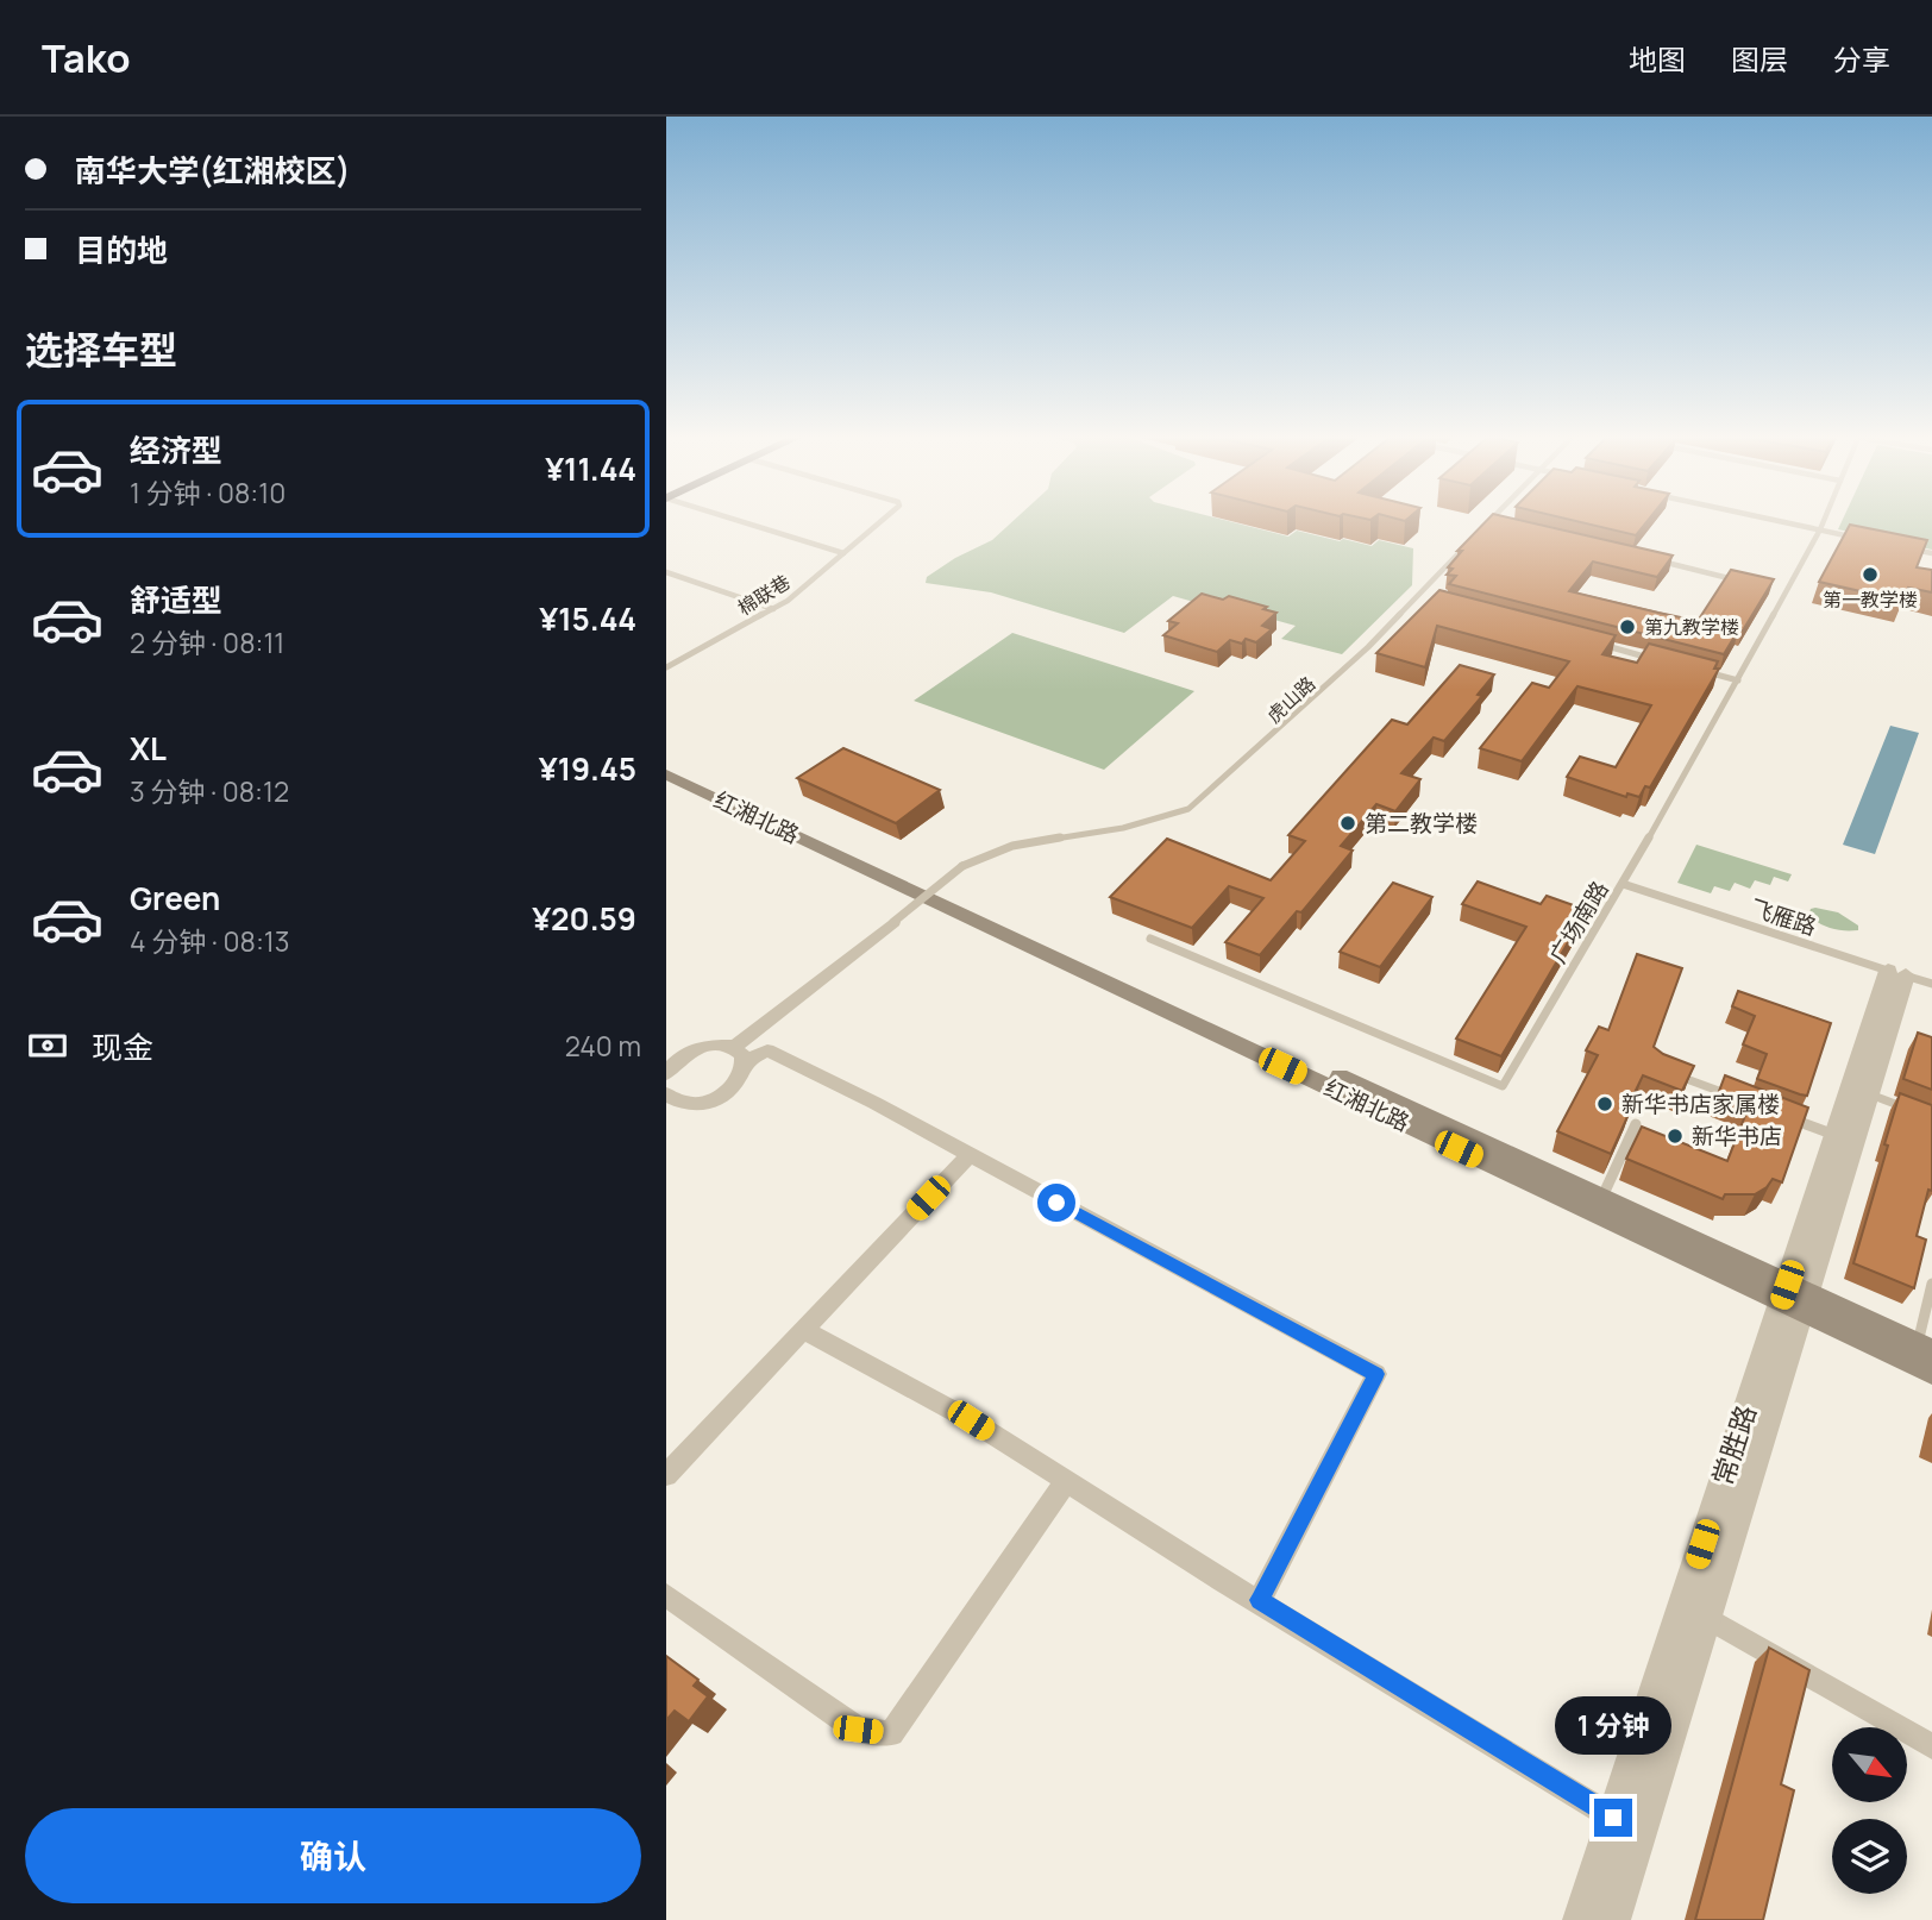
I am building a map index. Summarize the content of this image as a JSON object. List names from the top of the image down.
{
  "streets": {
    "main road": ["红湘北路"],
    "street": ["常胜路"],
    "lane": [
      "棉联巷",
      "虎山路",
      "飞雁路",
      "广场南路"
    ]
  },
  "crossings": [
    ["红湘北路", "常胜路"],
    ["飞雁路", "广场南路"],
    ["飞雁路", "常胜路"]
  ],
  "places": [
    "第一教学楼",
    "第九教学楼",
    "第二教学楼",
    "新华书店家属楼",
    "新华书店"
  ],
  "north": "bottom right",
  "page": {
    "header": "Tako",
    "nav": ["地图", "图层", "分享"],
    "banner": ["南华大学(红湘校区)", "目的地"],
    "heading": "选择车型",
    "list": [
      {
        "name": "经济型",
        "note": "1 分钟 · 08:10",
        "value": "¥11.44"
      },
      {
        "name": "舒适型",
        "note": "2 分钟 · 08:11",
        "value": "¥15.44"
      },
      {
        "name": "XL",
        "note": "3 分钟 · 08:12",
        "value": "¥19.45"
      },
      {
        "name": "Green",
        "note": "4 分钟 · 08:13",
        "value": "¥20.59"
      }
    ],
    "pay": ["现金", "240 m"],
    "bubble": "1 分钟",
    "buttons": "确认"
  }
}
